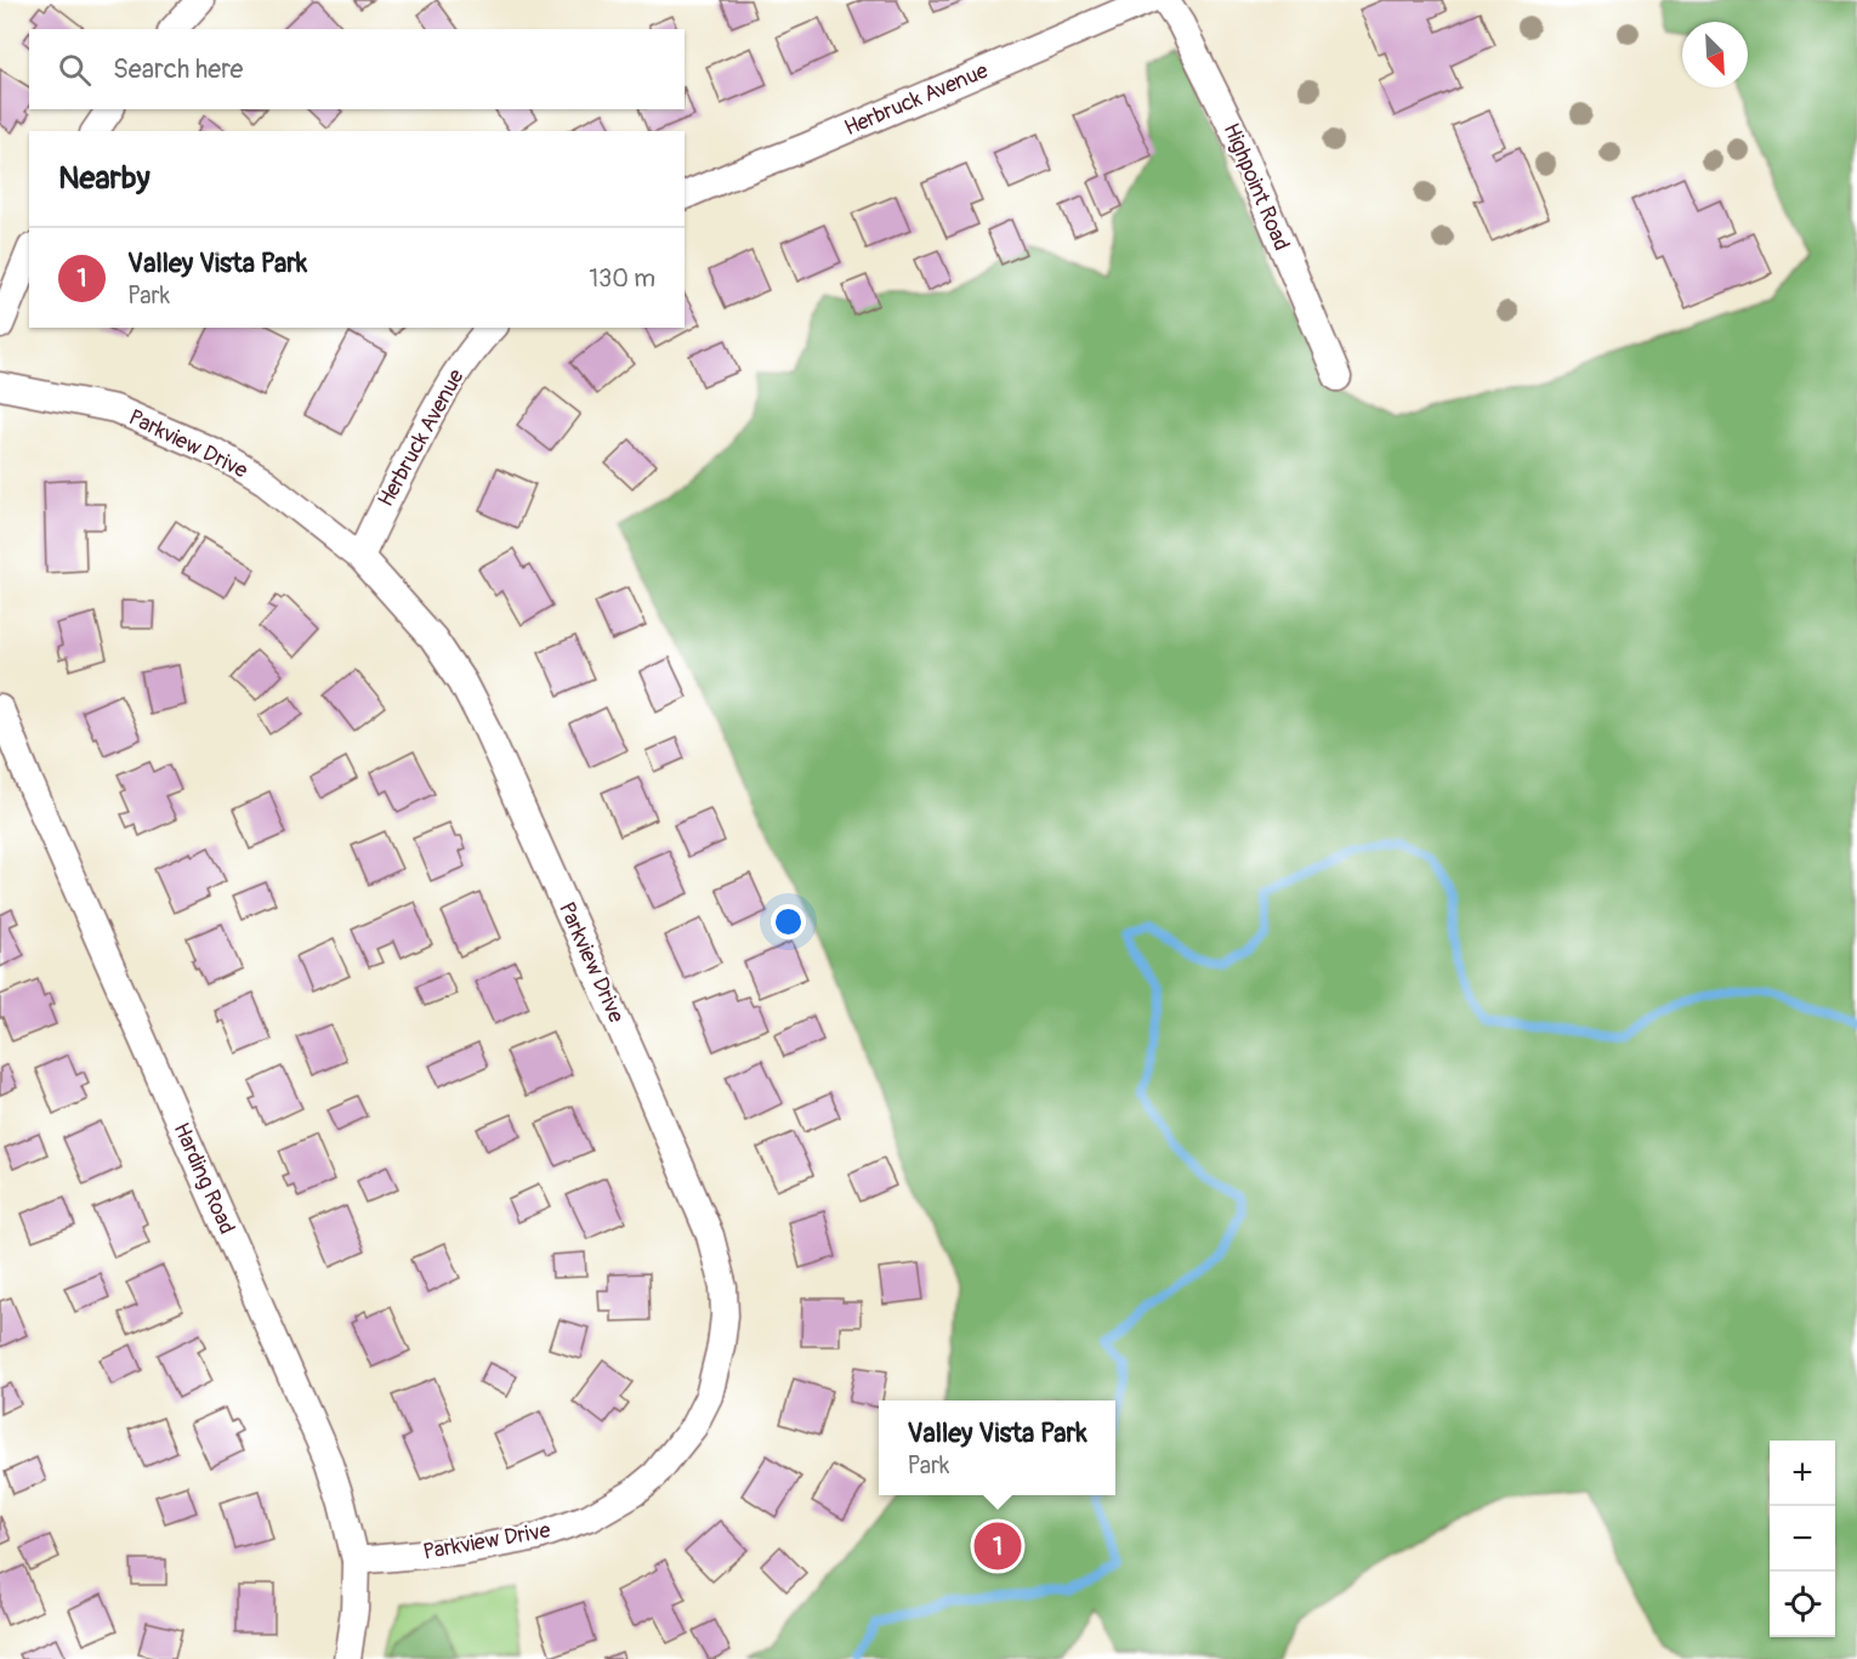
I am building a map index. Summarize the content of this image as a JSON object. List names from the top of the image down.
{
  "streets": {
    "street": [
      "Herbruck Avenue",
      "Highpoint Road",
      "Parkview Drive",
      "Harding Road"
    ]
  },
  "crossings": [
    ["Herbruck Avenue", "Parkview Drive"],
    ["Parkview Drive", "Harding Road"]
  ],
  "north": "bottom right",
  "page": {
    "search": "Search here",
    "heading": "Nearby",
    "list": [
      {
        "mark": "1",
        "name": "Valley Vista Park",
        "note": "Park",
        "value": "130 m"
      }
    ],
    "popup": ["Valley Vista Park", "Park"],
    "map_buttons": ["+", "−"],
    "pins": "1"
  }
}
